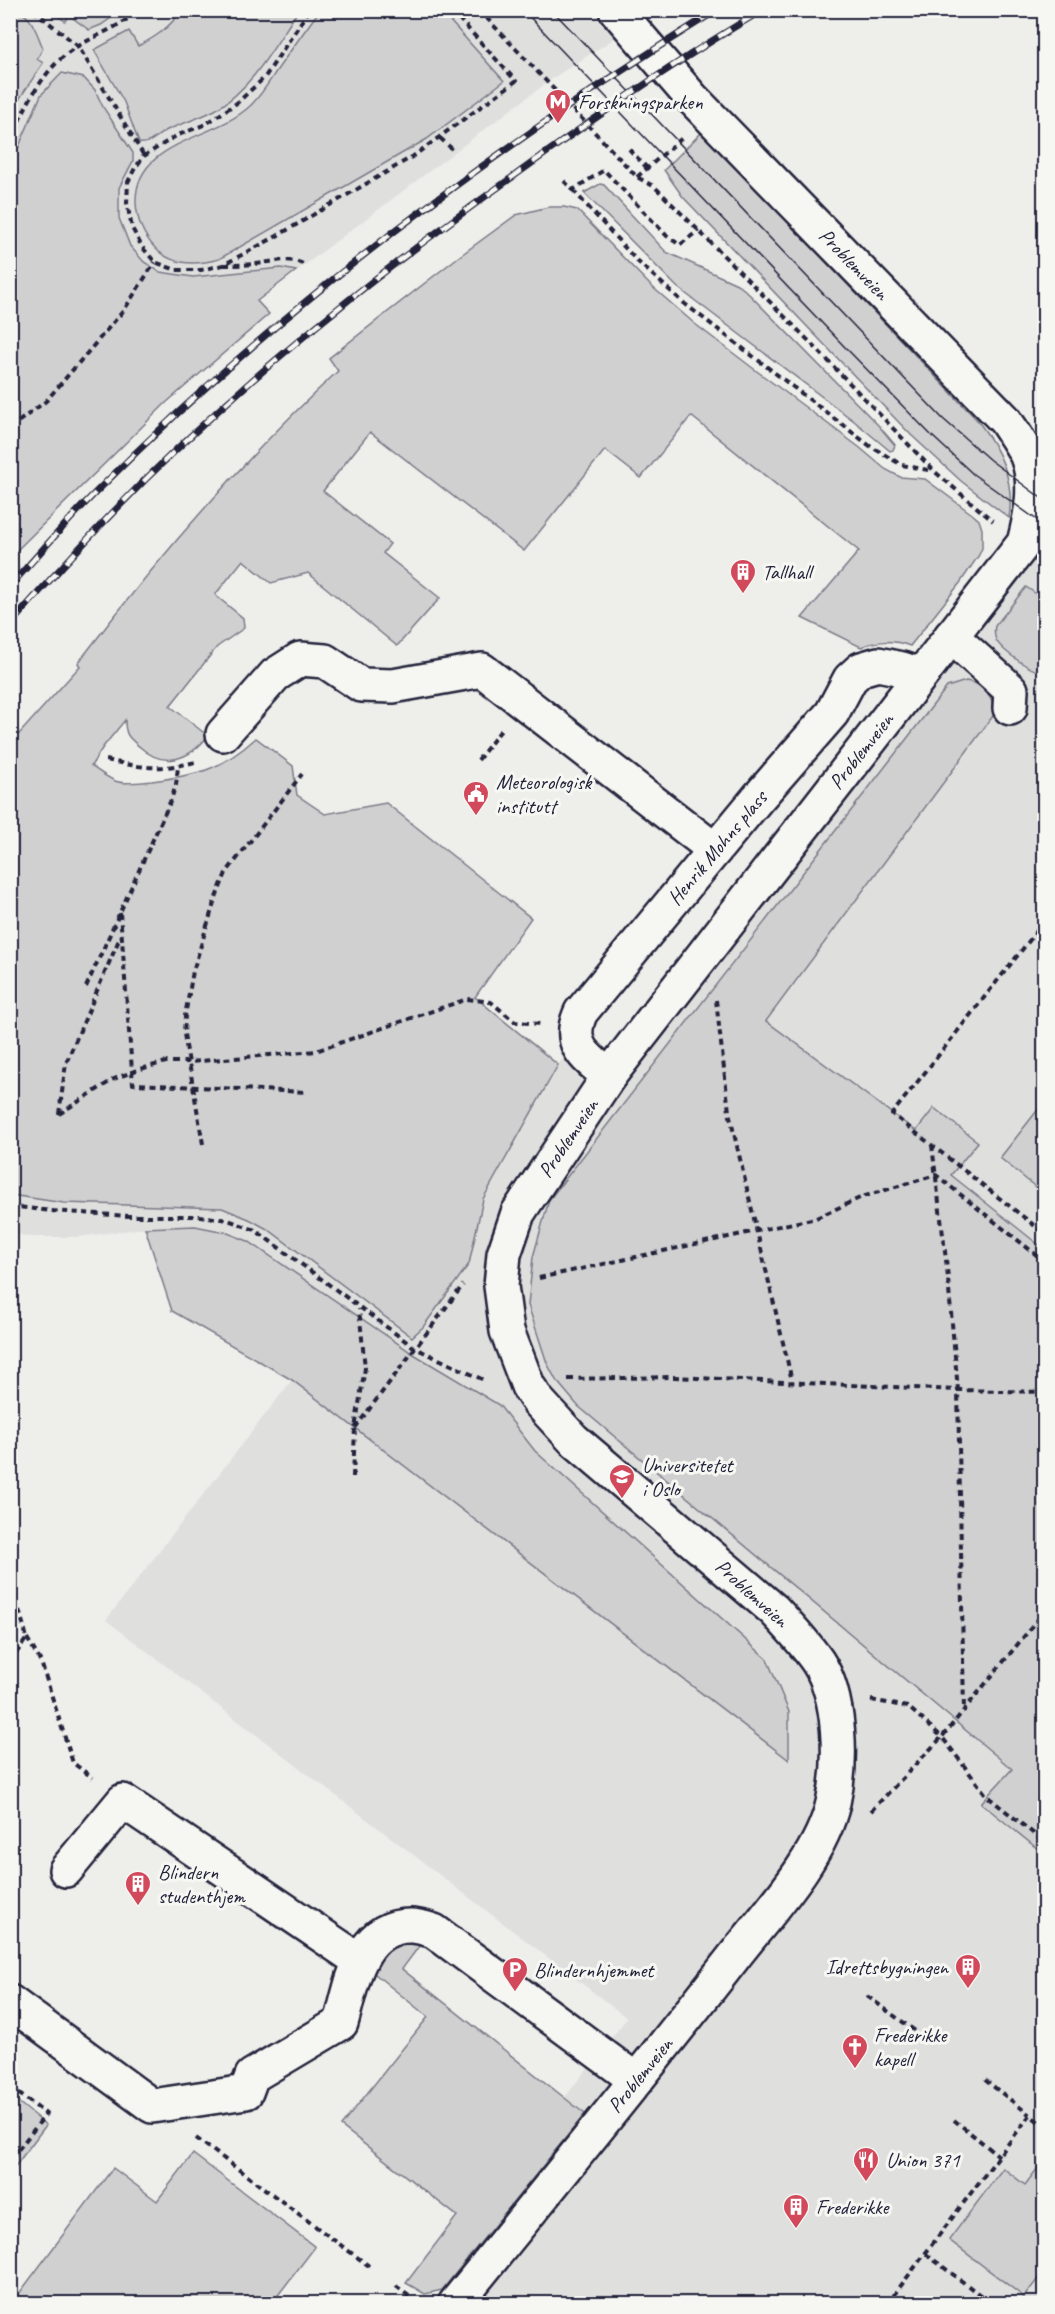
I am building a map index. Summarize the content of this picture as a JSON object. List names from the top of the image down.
{
  "streets": {
    "street": ["Problemveien", "Henrik Mohns plass"]
  },
  "crossings": [
    ["Problemveien", "Henrik Mohns plass"]
  ],
  "places": {
    "metro station": ["Forskningsparken"],
    "building": [
      "Tallhall",
      "Blindern studenthjem",
      "Idrettsbygningen",
      "Frederikke"
    ],
    "public building": ["Meteorologisk institutt"],
    "school or university": ["Universitetet i Oslo"],
    "parking": ["Blindernhjemmet"],
    "church": ["Frederikke kapell"],
    "restaurant": ["Union 371"]
  }
}
